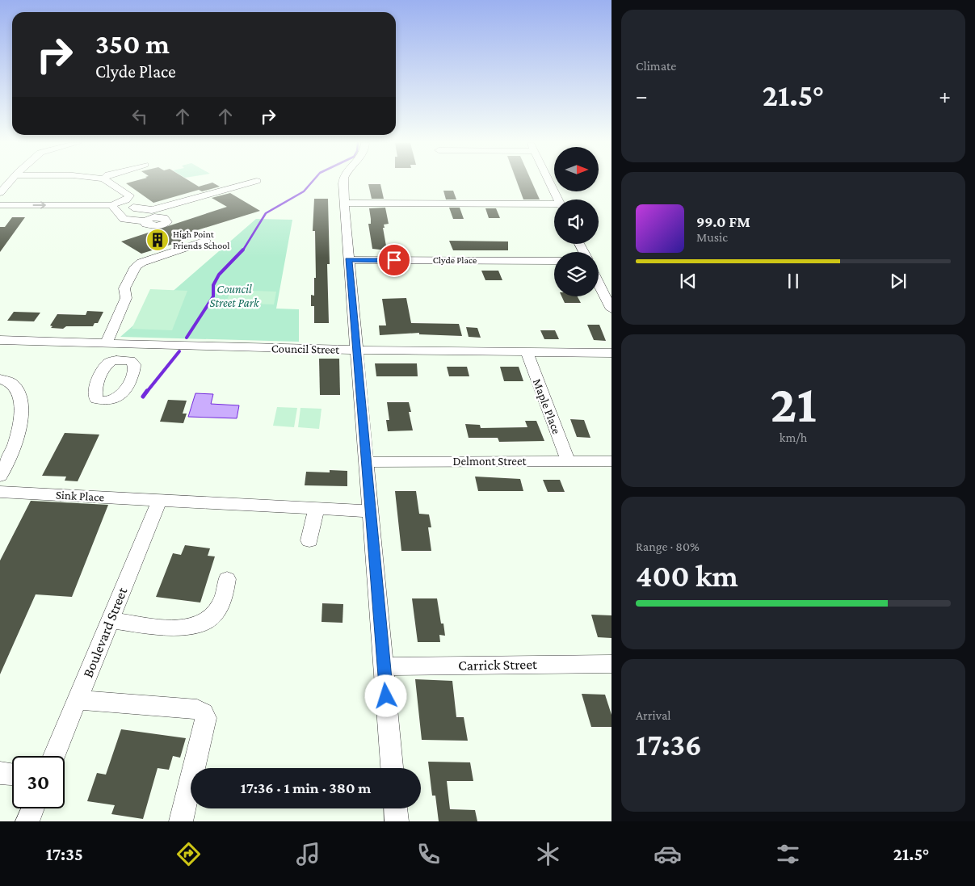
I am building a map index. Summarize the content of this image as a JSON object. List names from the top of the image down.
{
  "streets": {
    "street": [
      "Clyde Place",
      "Council Street",
      "Maple Place",
      "Delmont Street",
      "Sink Place",
      "Boulevard Street",
      "Carrick Street"
    ]
  },
  "crossings": [
    ["Council Street", "Maple Place"],
    ["Maple Place", "Delmont Street"],
    ["Sink Place", "Boulevard Street"]
  ],
  "parks": ["Council Street Park"],
  "places": {
    "building": ["High Point Friends School"]
  },
  "north": "right",
  "page": {
    "tile": [
      "Climate",
      ["21", "km/h"],
      ["Range · 80%", "400 km"],
      ["Arrival", "17:36"]
    ],
    "turn": ["350 m", "Clyde Place"],
    "heat": ["−", "21.5°", "+"],
    "song": ["99.0 FM", "Music"],
    "limit": "30",
    "trip": "17:36 · 1 min · 380 m",
    "tabs": ["17:35", "21.5°"]
  }
}
